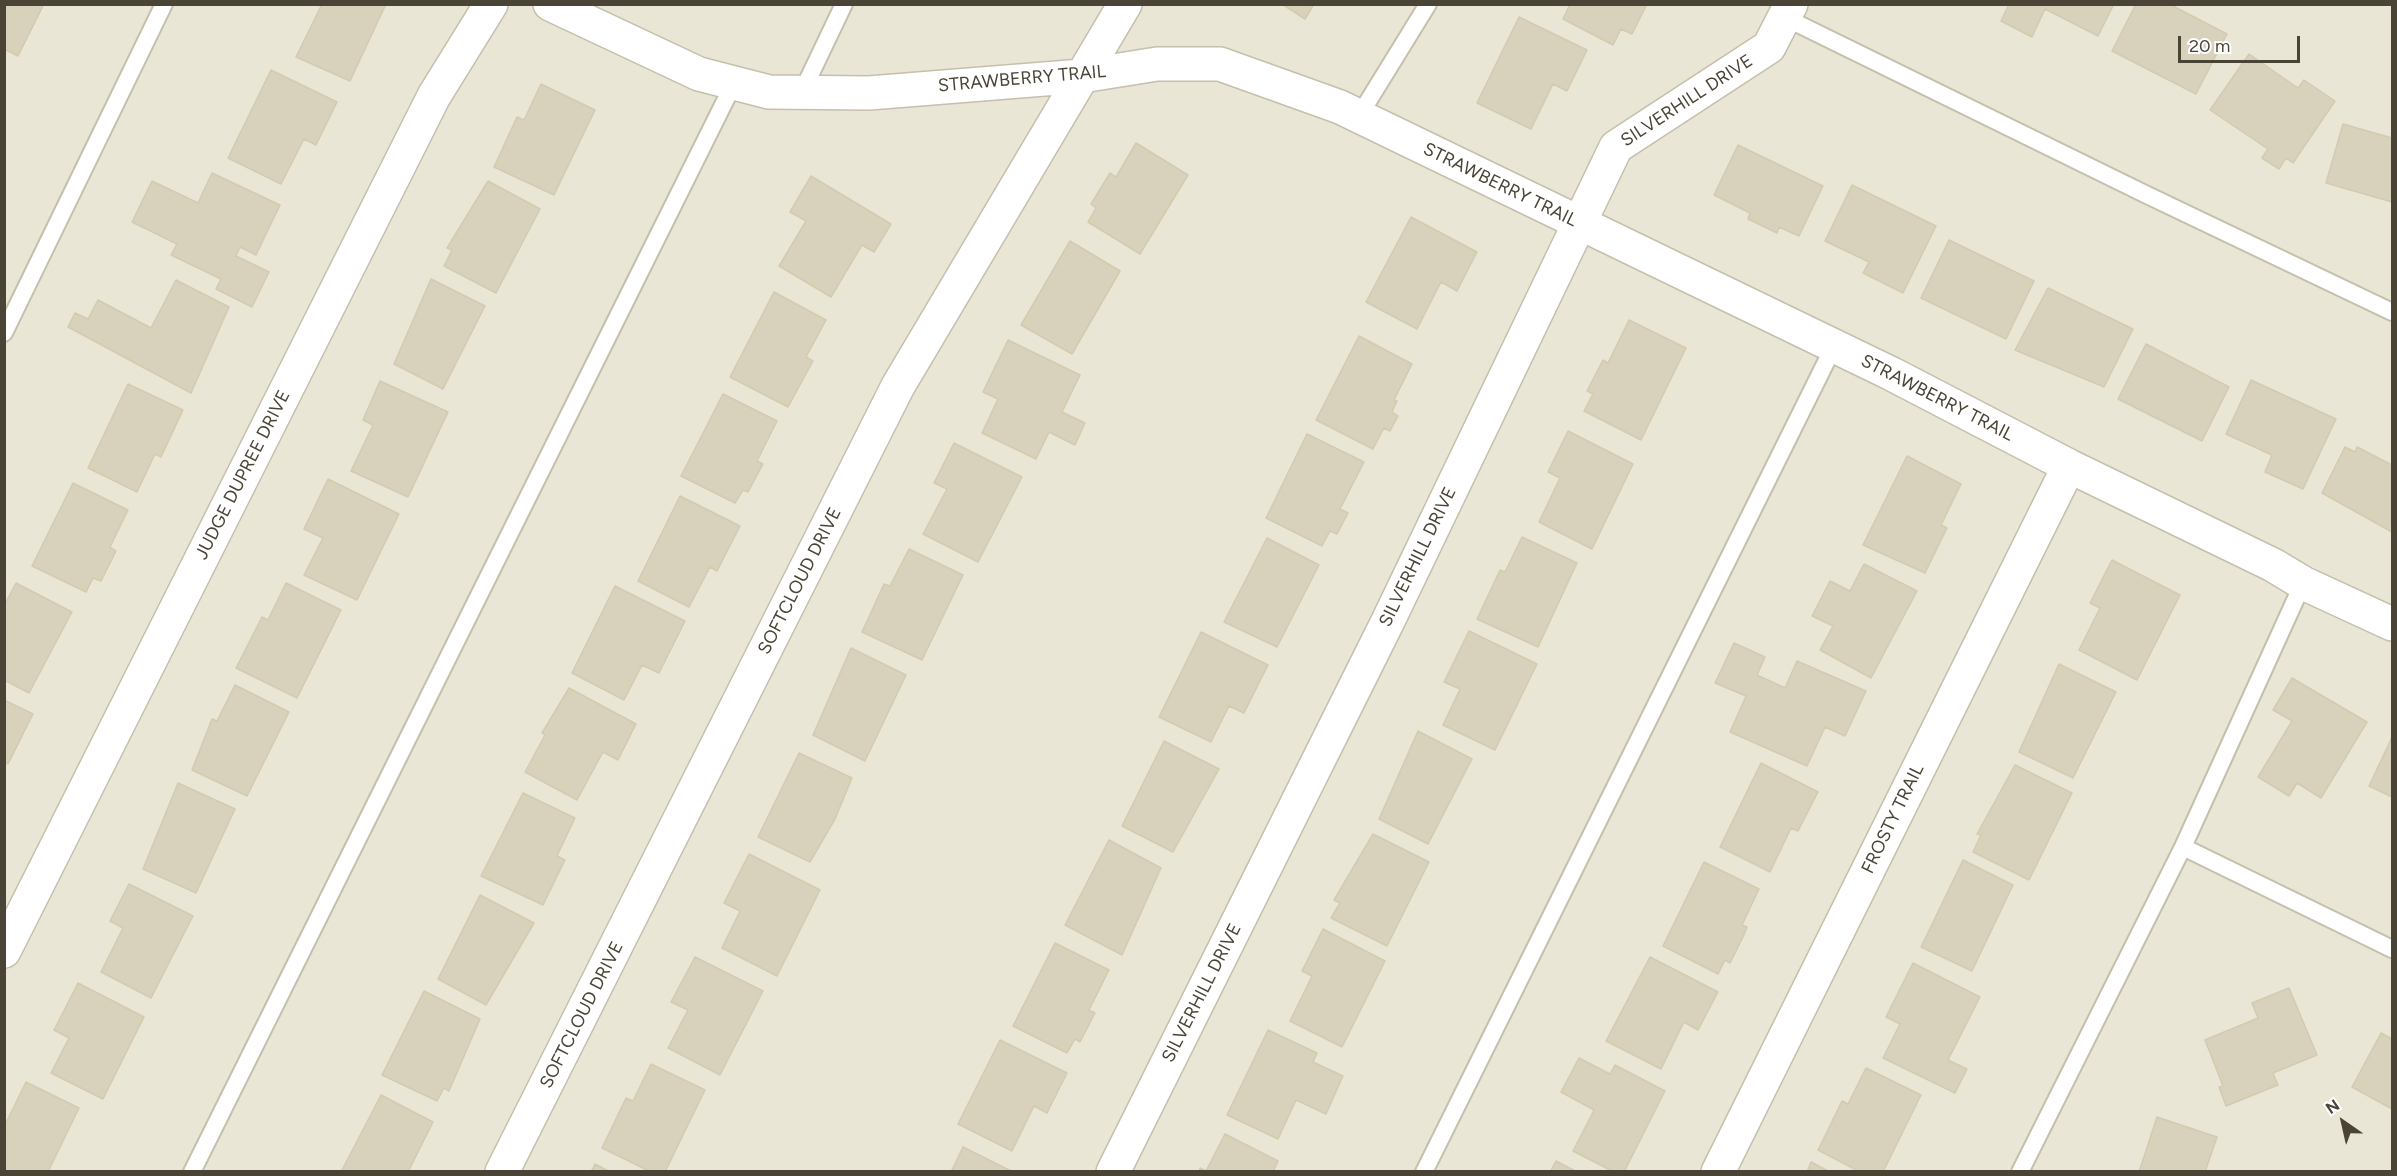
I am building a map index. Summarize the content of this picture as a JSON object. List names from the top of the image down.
{
  "streets": {
    "street": [
      "STRAWBERRY TRAIL",
      "SILVERHILL DRIVE",
      "JUDGE DUPREE DRIVE",
      "SOFTCLOUD DRIVE",
      "FROSTY TRAIL"
    ]
  },
  "crossings": [
    ["STRAWBERRY TRAIL", "SILVERHILL DRIVE"],
    ["STRAWBERRY TRAIL", "SOFTCLOUD DRIVE"],
    ["STRAWBERRY TRAIL", "FROSTY TRAIL"]
  ],
  "scale_bar": "20 m",
  "north": "top left"
}
